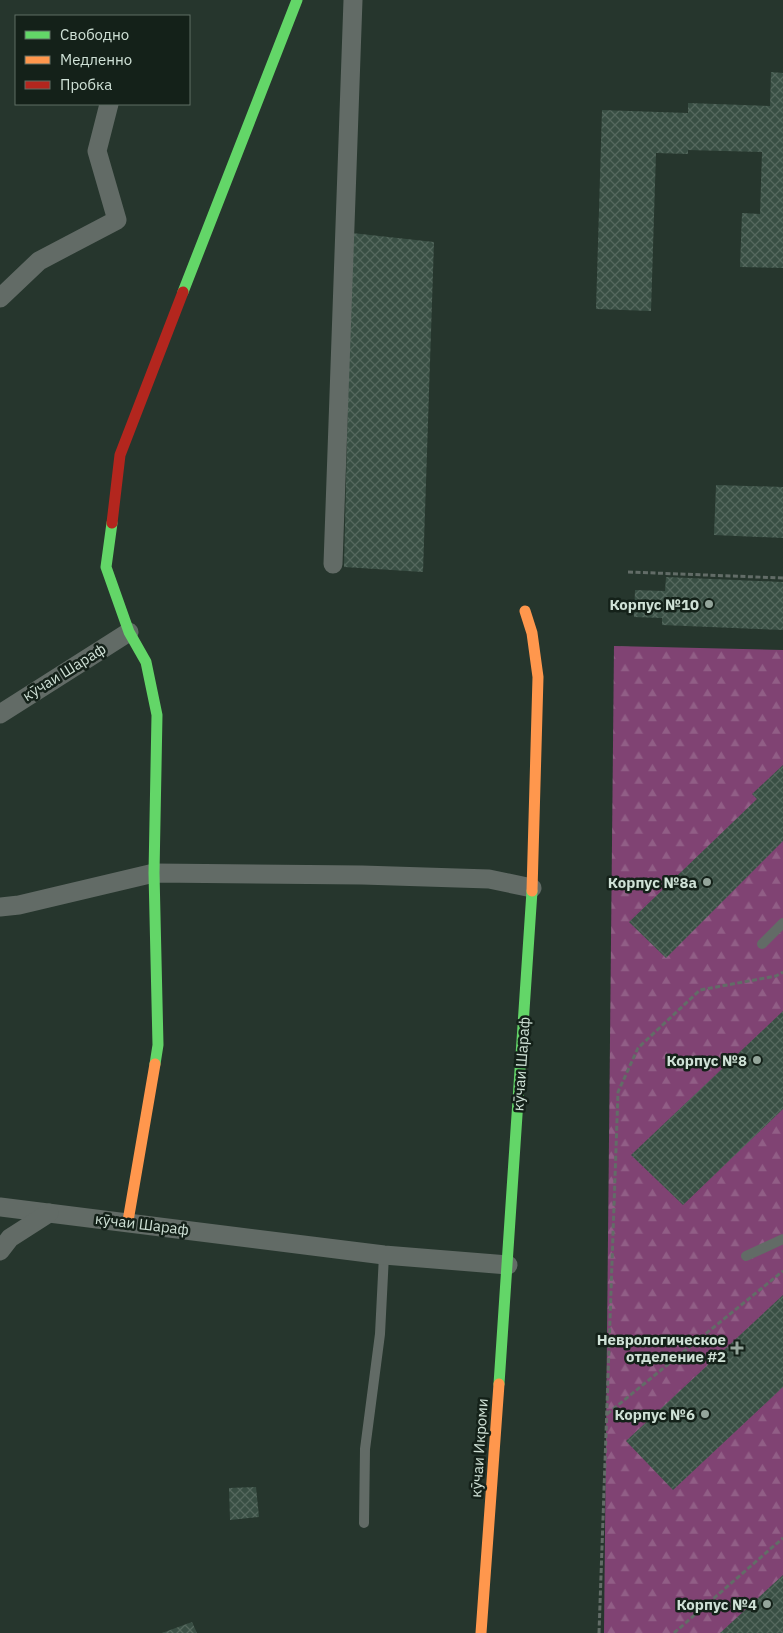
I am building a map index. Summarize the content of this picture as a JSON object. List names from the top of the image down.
{
  "streets": {
    "street": ["кӯчаи Шараф", "кӯчаи Икроми"]
  },
  "crossings": [
    ["кӯчаи Шараф", "кӯчаи Икроми"]
  ],
  "places": {
    "other": [
      "Корпус №10",
      "Корпус №8а",
      "Корпус №8",
      "Корпус №6",
      "Корпус №4"
    ],
    "health": ["Неврологическое отделение #2"]
  },
  "legend": ["Свободно", "Медленно", "Пробка"]
}
